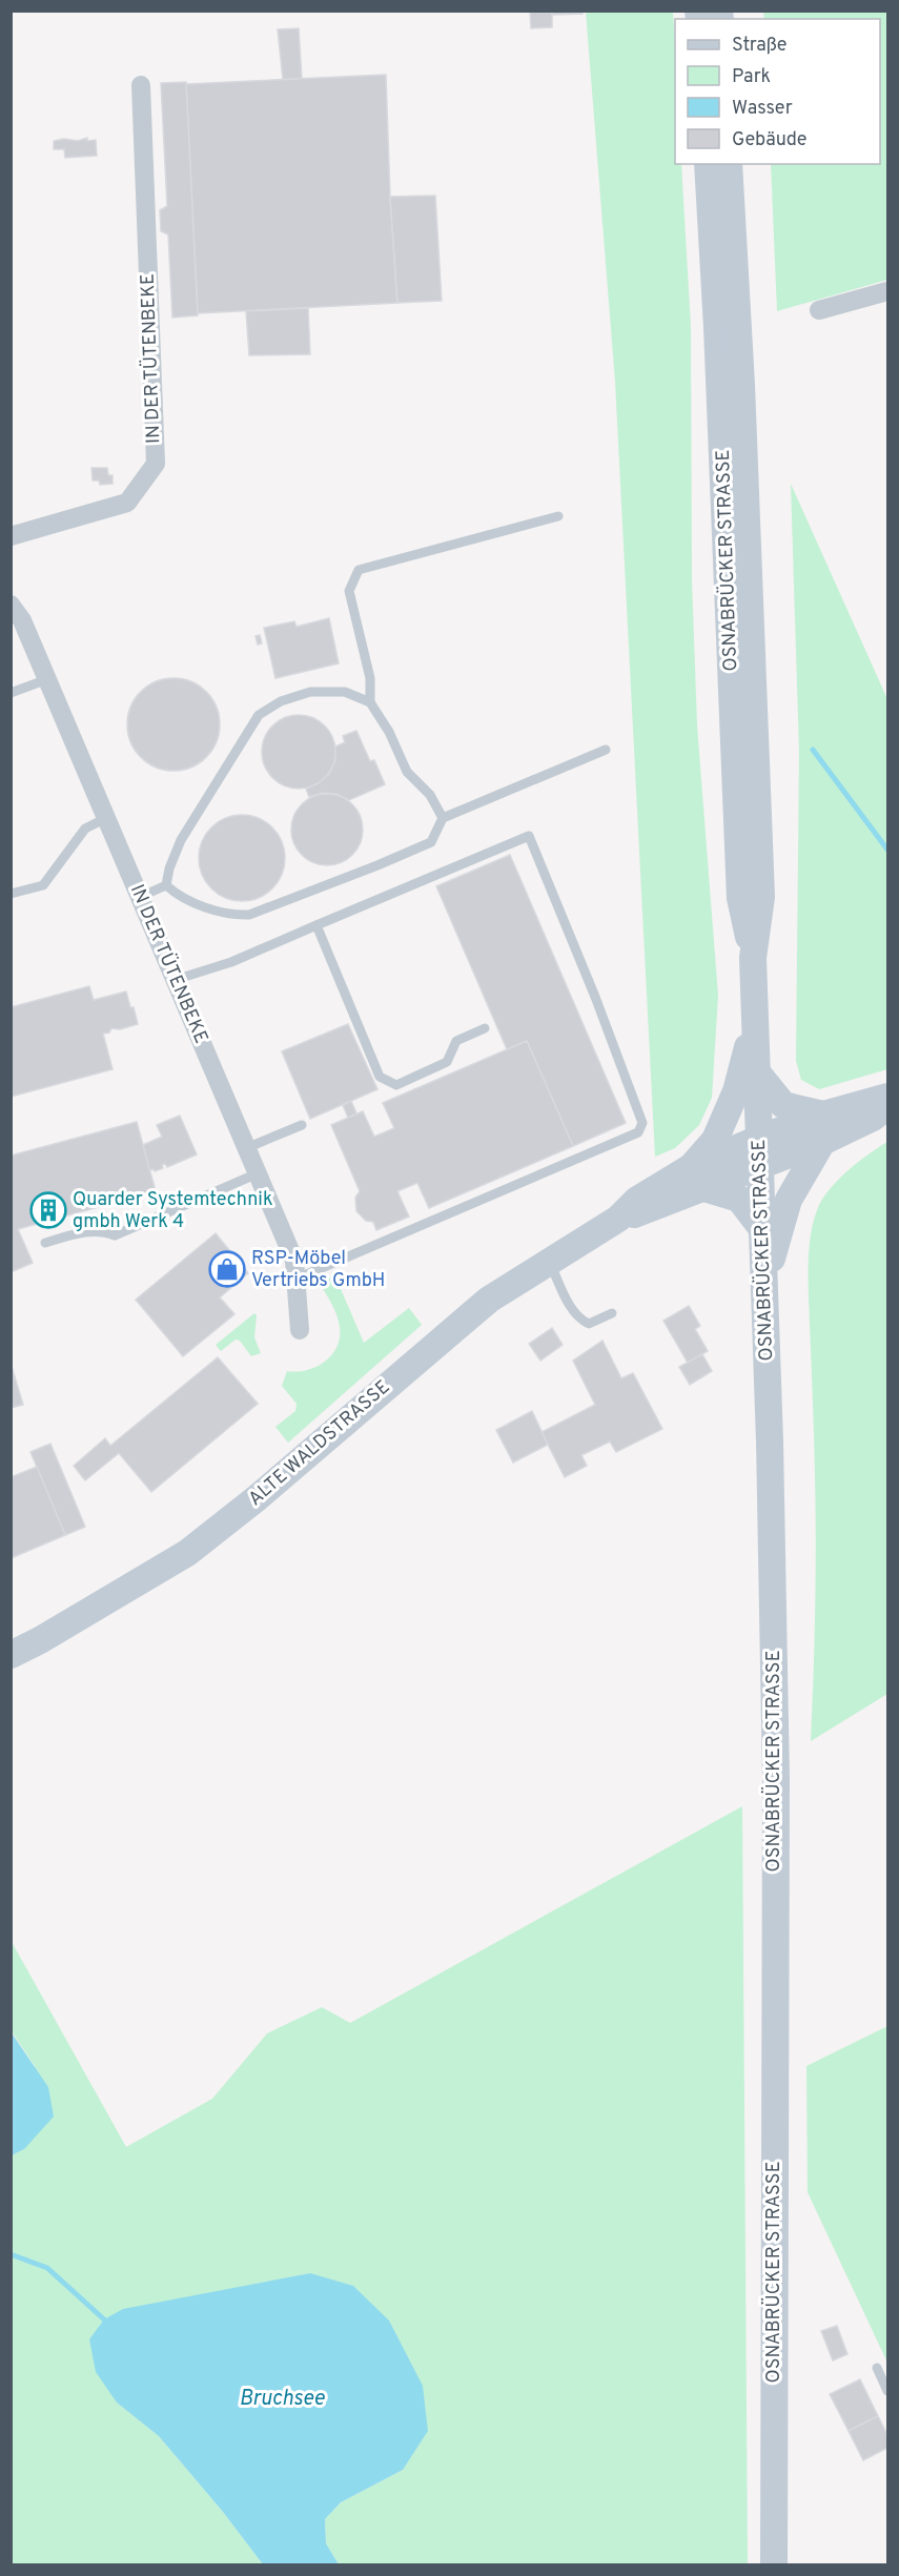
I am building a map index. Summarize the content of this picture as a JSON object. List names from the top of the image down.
{
  "streets": {
    "main road": ["OSNABRÜCKER STRASSE", "ALTE WALDSTRASSE"],
    "street": ["IN DER TÜTENBEKE"]
  },
  "crossings": [
    ["OSNABRÜCKER STRASSE", "ALTE WALDSTRASSE"]
  ],
  "water": ["Bruchsee"],
  "places": {
    "building": ["Quarder Systemtechnik gmbh Werk 4"],
    "shop": ["RSP-Möbel Vertriebs GmbH"]
  },
  "legend": [
    "Straße",
    "Park",
    "Wasser",
    "Gebäude"
  ]
}
